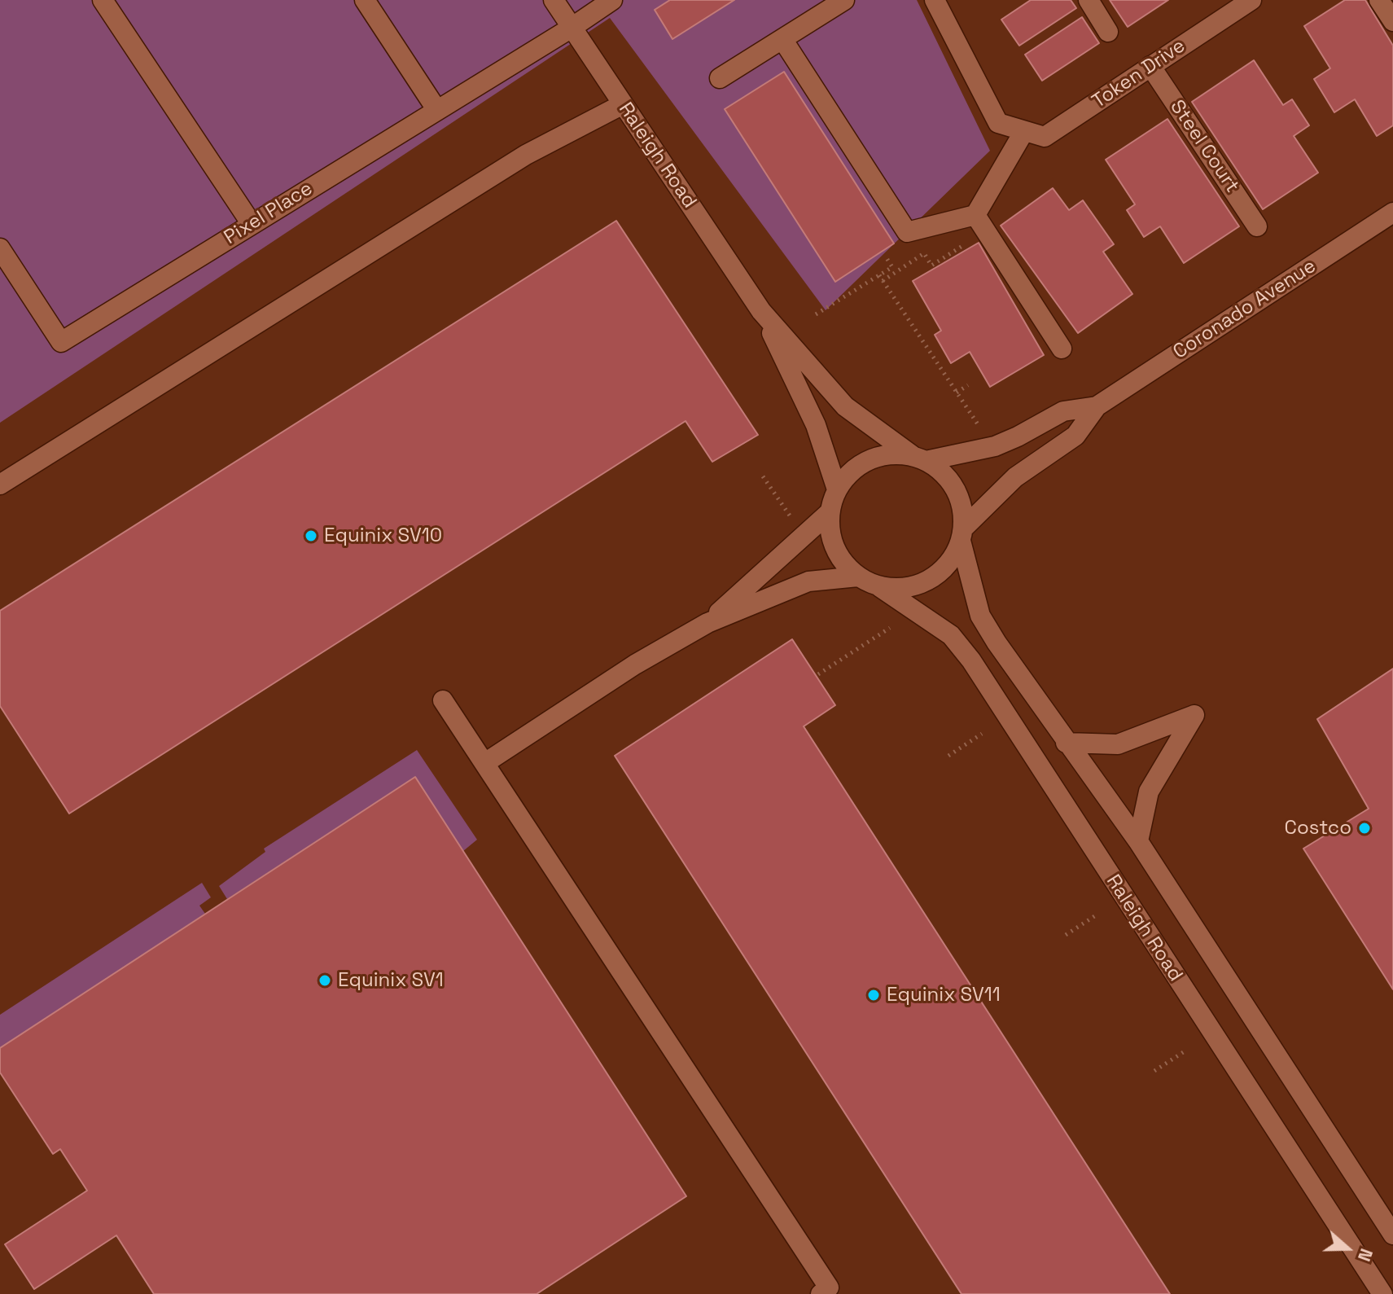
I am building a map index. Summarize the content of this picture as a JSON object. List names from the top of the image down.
{
  "streets": {
    "street": [
      "Token Drive",
      "Steel Court",
      "Raleigh Road",
      "Pixel Place",
      "Coronado Avenue"
    ]
  },
  "crossings": [
    ["Token Drive", "Steel Court"],
    ["Raleigh Road", "Pixel Place"],
    ["Raleigh Road", "Coronado Avenue"]
  ],
  "places": [
    "Equinix SV10",
    "Costco",
    "Equinix SV1",
    "Equinix SV11"
  ],
  "north": "right"
}
